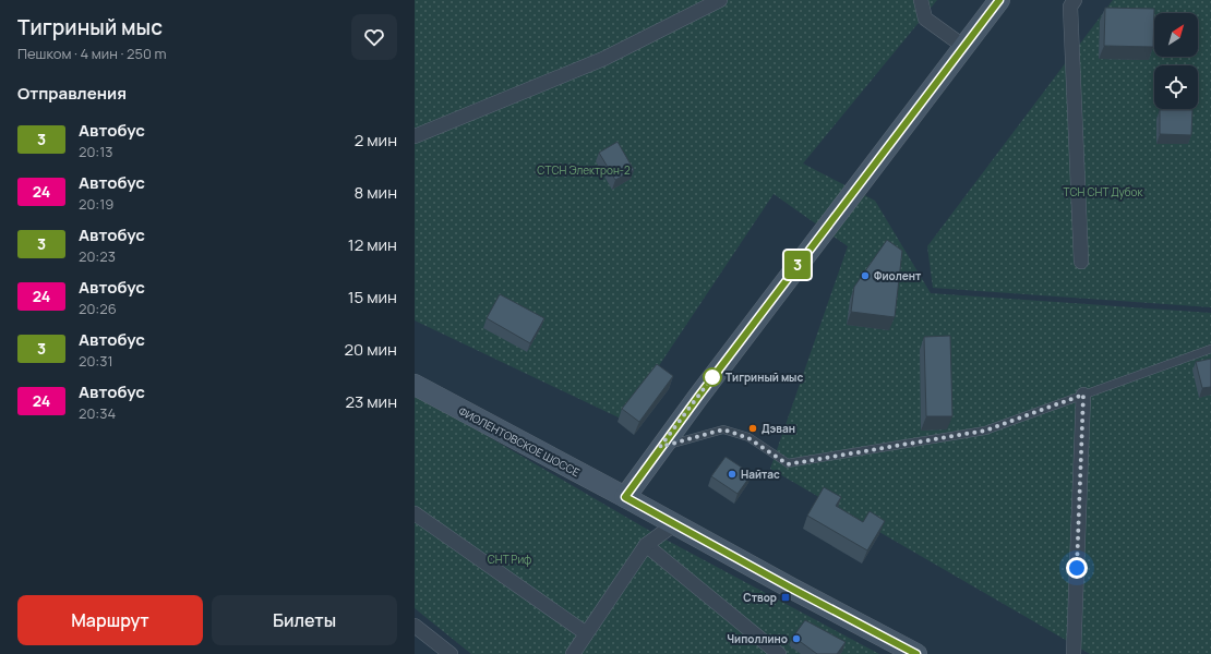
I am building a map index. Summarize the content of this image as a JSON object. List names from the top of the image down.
{
  "streets": {
    "main road": ["ФИОЛЕНТОВСКОЕ ШОССЕ"]
  },
  "parks": ["СТСН Электрон-2", "ТСН СНТ Дубок", "СНТ Риф"],
  "places": {
    "other": [
      "Фиолент",
      "Тигриный мыс",
      "Дэван",
      "Найтас",
      "Чиполлино"
    ],
    "transit": ["Створ"]
  },
  "lines": ["bus line 3"],
  "north": "top right",
  "page": {
    "heading": [
      ["Тигриный мыс", "Пешком · 4 мин · 250 m"],
      "Отправления"
    ],
    "on_map": "3",
    "list": [
      {
        "mark": "3",
        "name": "Автобус",
        "note": "20:13",
        "value": "2 мин"
      },
      {
        "mark": "24",
        "name": "Автобус",
        "note": "20:19",
        "value": "8 мин"
      },
      {
        "mark": "3",
        "name": "Автобус",
        "note": "20:23",
        "value": "12 мин"
      },
      {
        "mark": "24",
        "name": "Автобус",
        "note": "20:26",
        "value": "15 мин"
      },
      {
        "mark": "3",
        "name": "Автобус",
        "note": "20:31",
        "value": "20 мин"
      },
      {
        "mark": "24",
        "name": "Автобус",
        "note": "20:34",
        "value": "23 мин"
      }
    ],
    "buttons": ["Маршрут", "Билеты"]
  }
}
